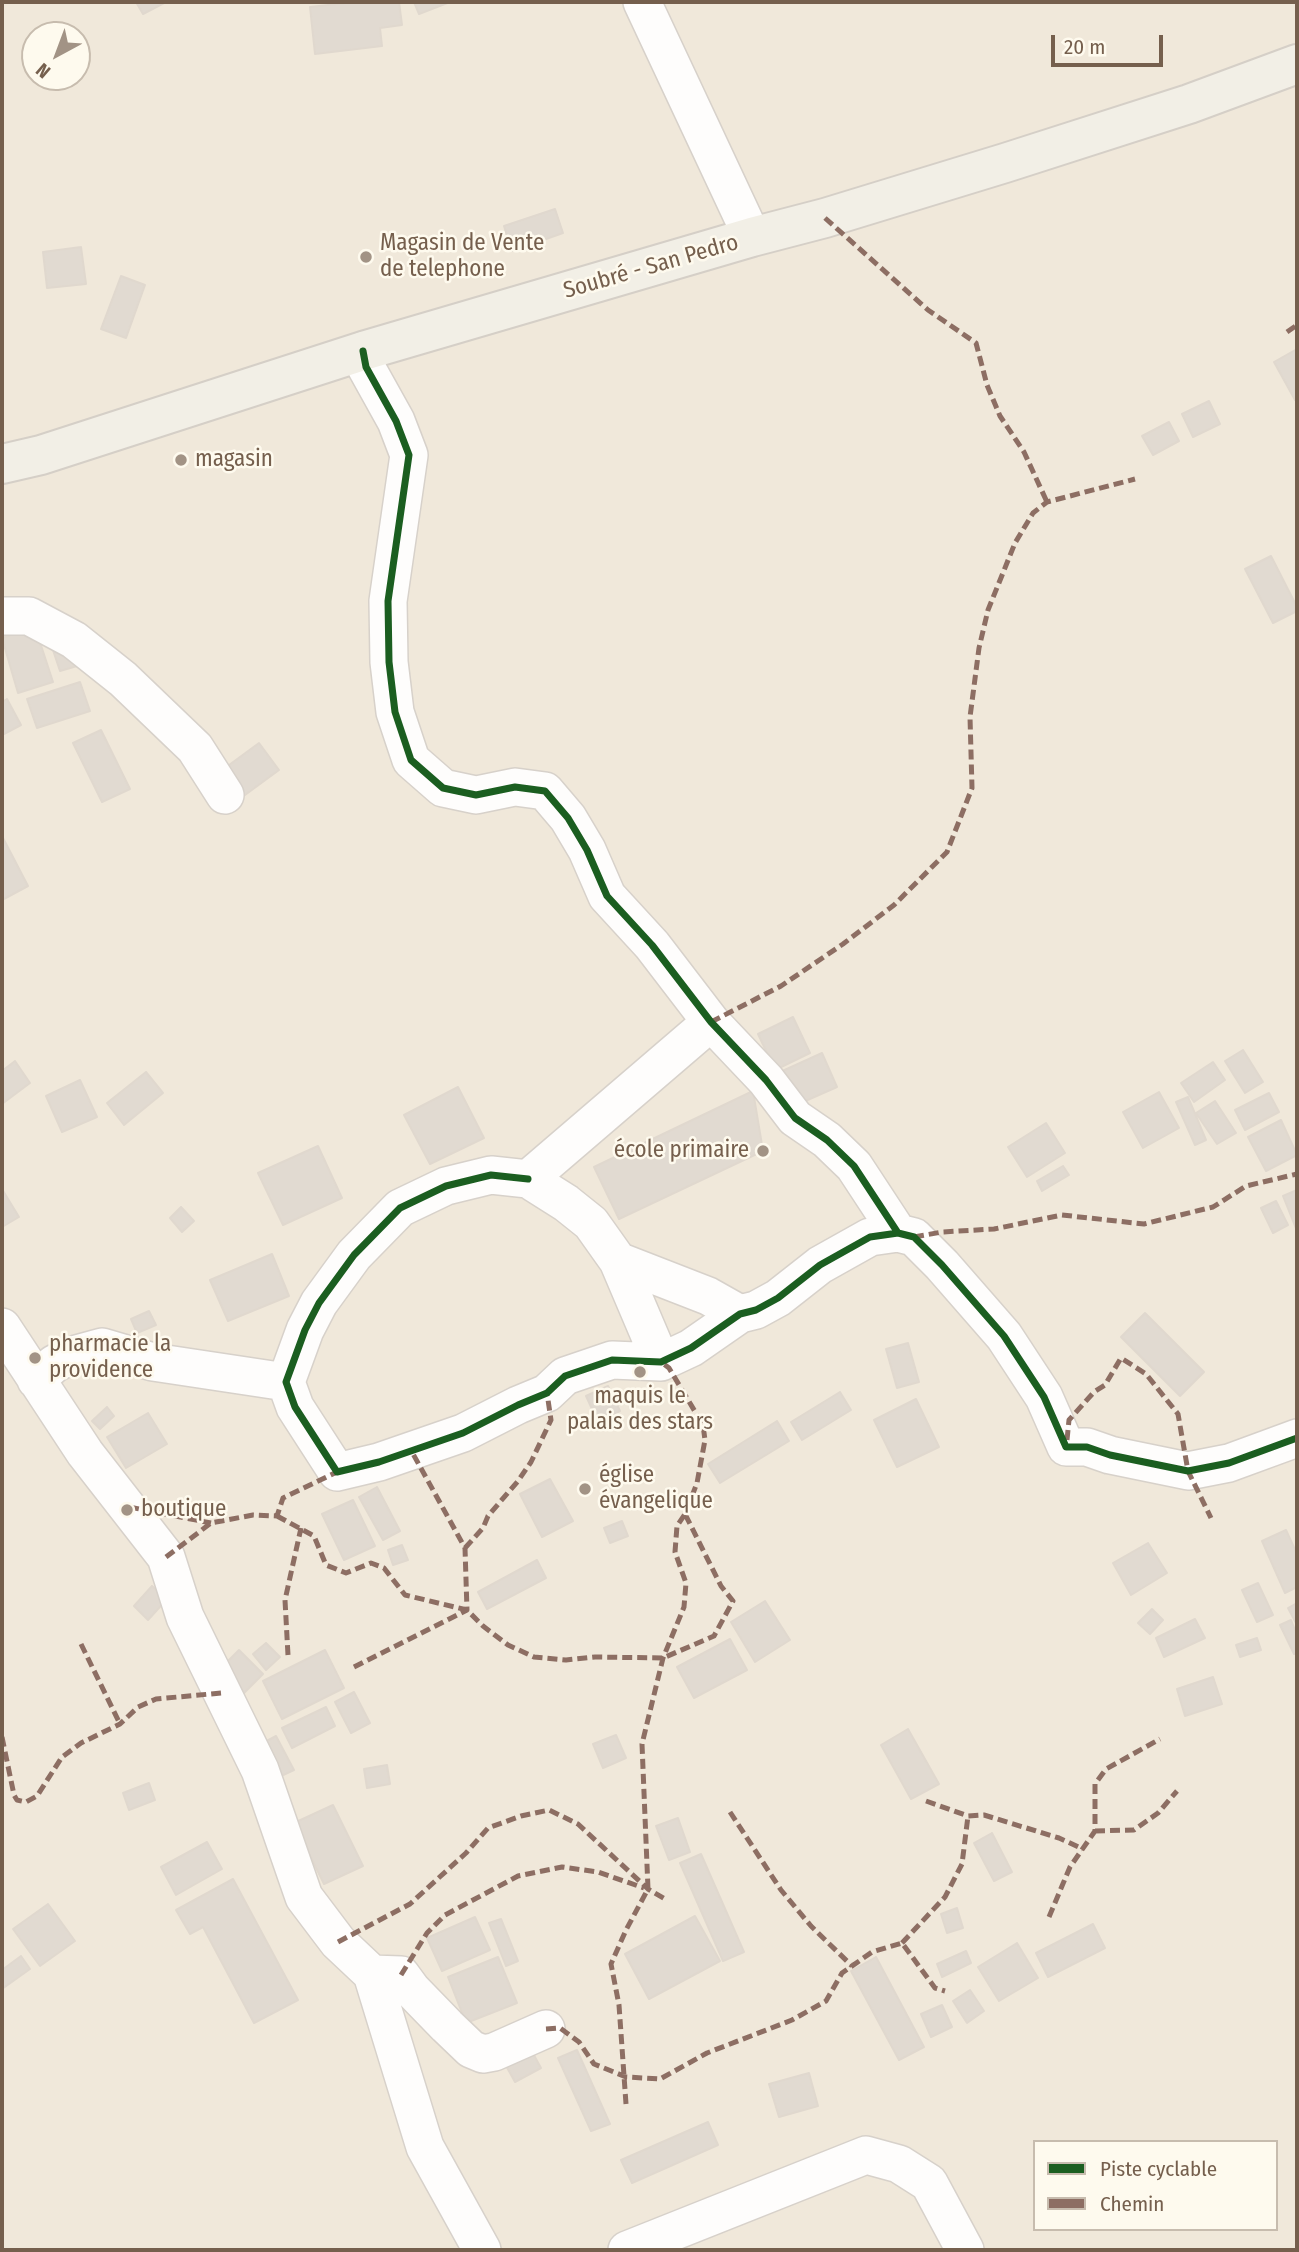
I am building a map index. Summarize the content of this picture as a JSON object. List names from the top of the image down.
{
  "streets": {
    "main road": ["Soubré - San Pedro"]
  },
  "places": [
    "Magasin de Vente de telephone",
    "magasin",
    "école primaire",
    "pharmacie la providence",
    "maquis le palais des stars",
    "église évangelique",
    "boutique"
  ],
  "legend": ["Piste cyclable", "Chemin"],
  "scale_bar": "20 m",
  "north": "bottom left"
}
